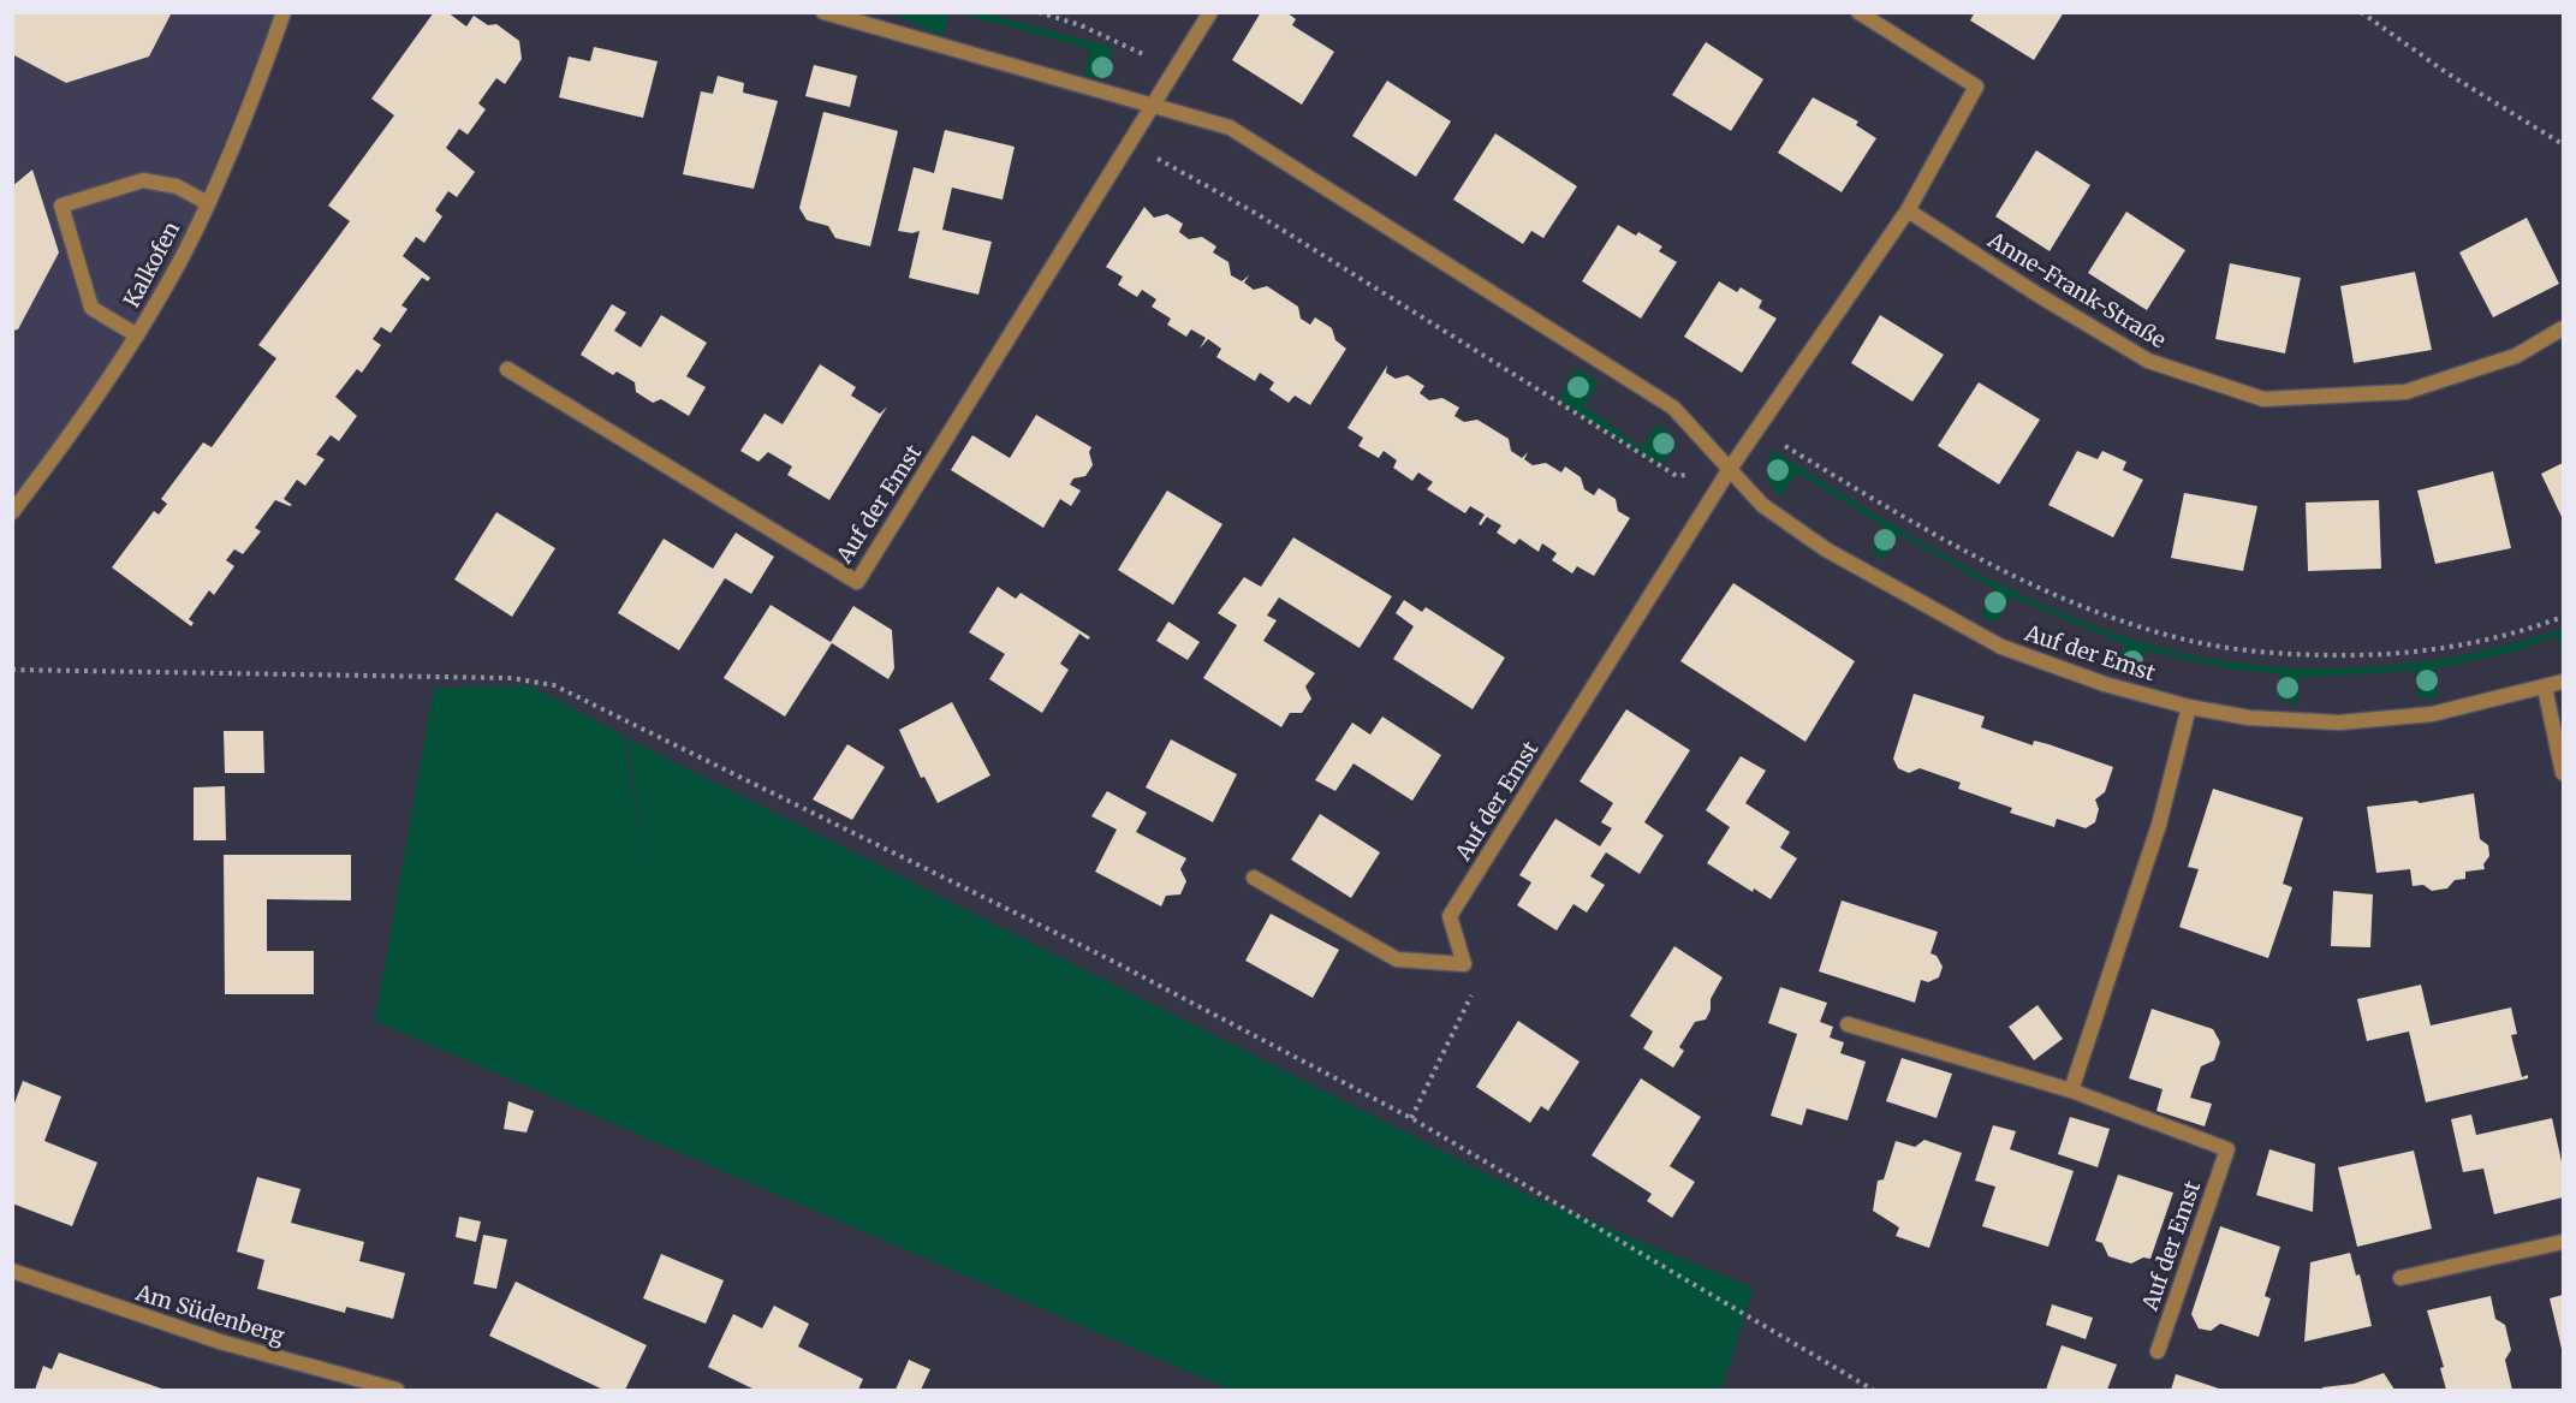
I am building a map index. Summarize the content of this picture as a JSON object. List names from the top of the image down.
{
  "streets": {
    "street": [
      "Kalkofen",
      "Anne-Frank-Straße",
      "Auf der Emst",
      "Am Südenberg"
    ]
  }
}
